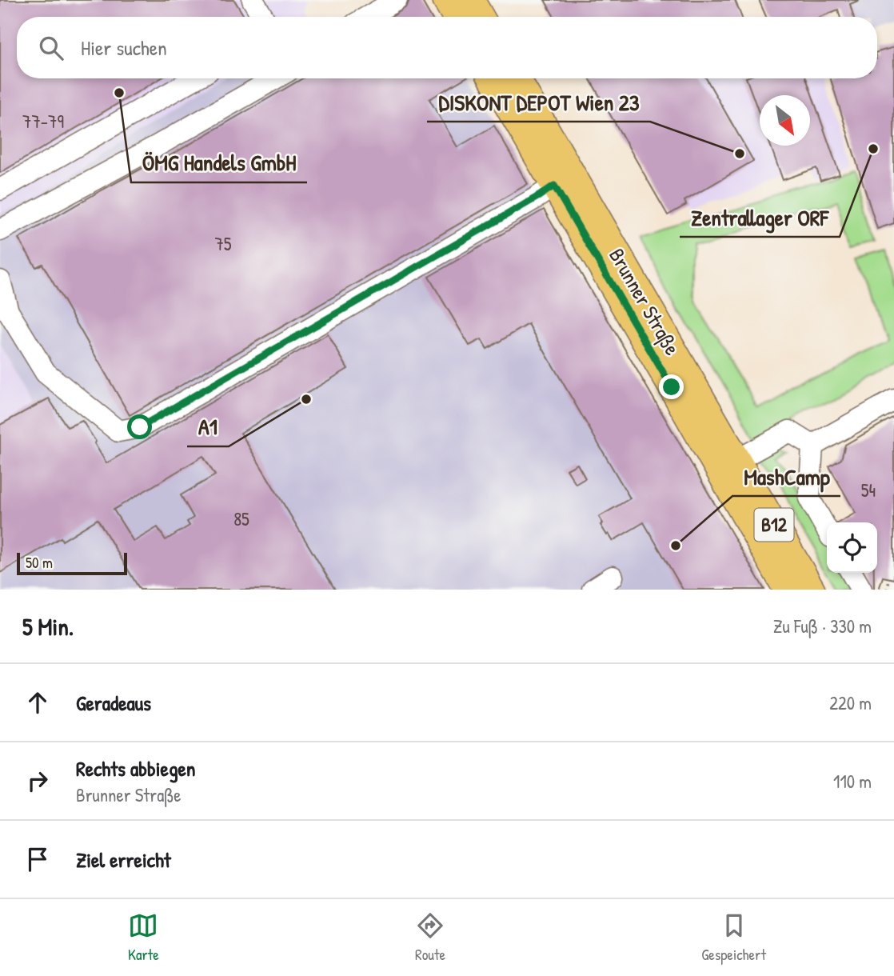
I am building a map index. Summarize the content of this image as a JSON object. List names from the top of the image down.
{
  "streets": {
    "main road": ["Brunner Straße", "B12"]
  },
  "places": [
    "ÖMG Handels GmbH",
    "Zentrallager ORF",
    "DISKONT DEPOT Wien 23",
    "A1",
    "MashCamp"
  ],
  "house_numbers": [
    "77-79",
    "75",
    "54",
    "85"
  ],
  "scale_bar": "50 m",
  "north": "bottom right",
  "page": {
    "search": "Hier suchen",
    "scale": "50 m",
    "heading": ["5 Min.", "Zu Fuß · 330 m"],
    "list": [
      ["Geradeaus", "220 m"],
      ["Rechts abbiegen", "Brunner Straße", "110 m"],
      "Ziel erreicht"
    ],
    "nav": ["Karte", "Route", "Gespeichert"]
  }
}
